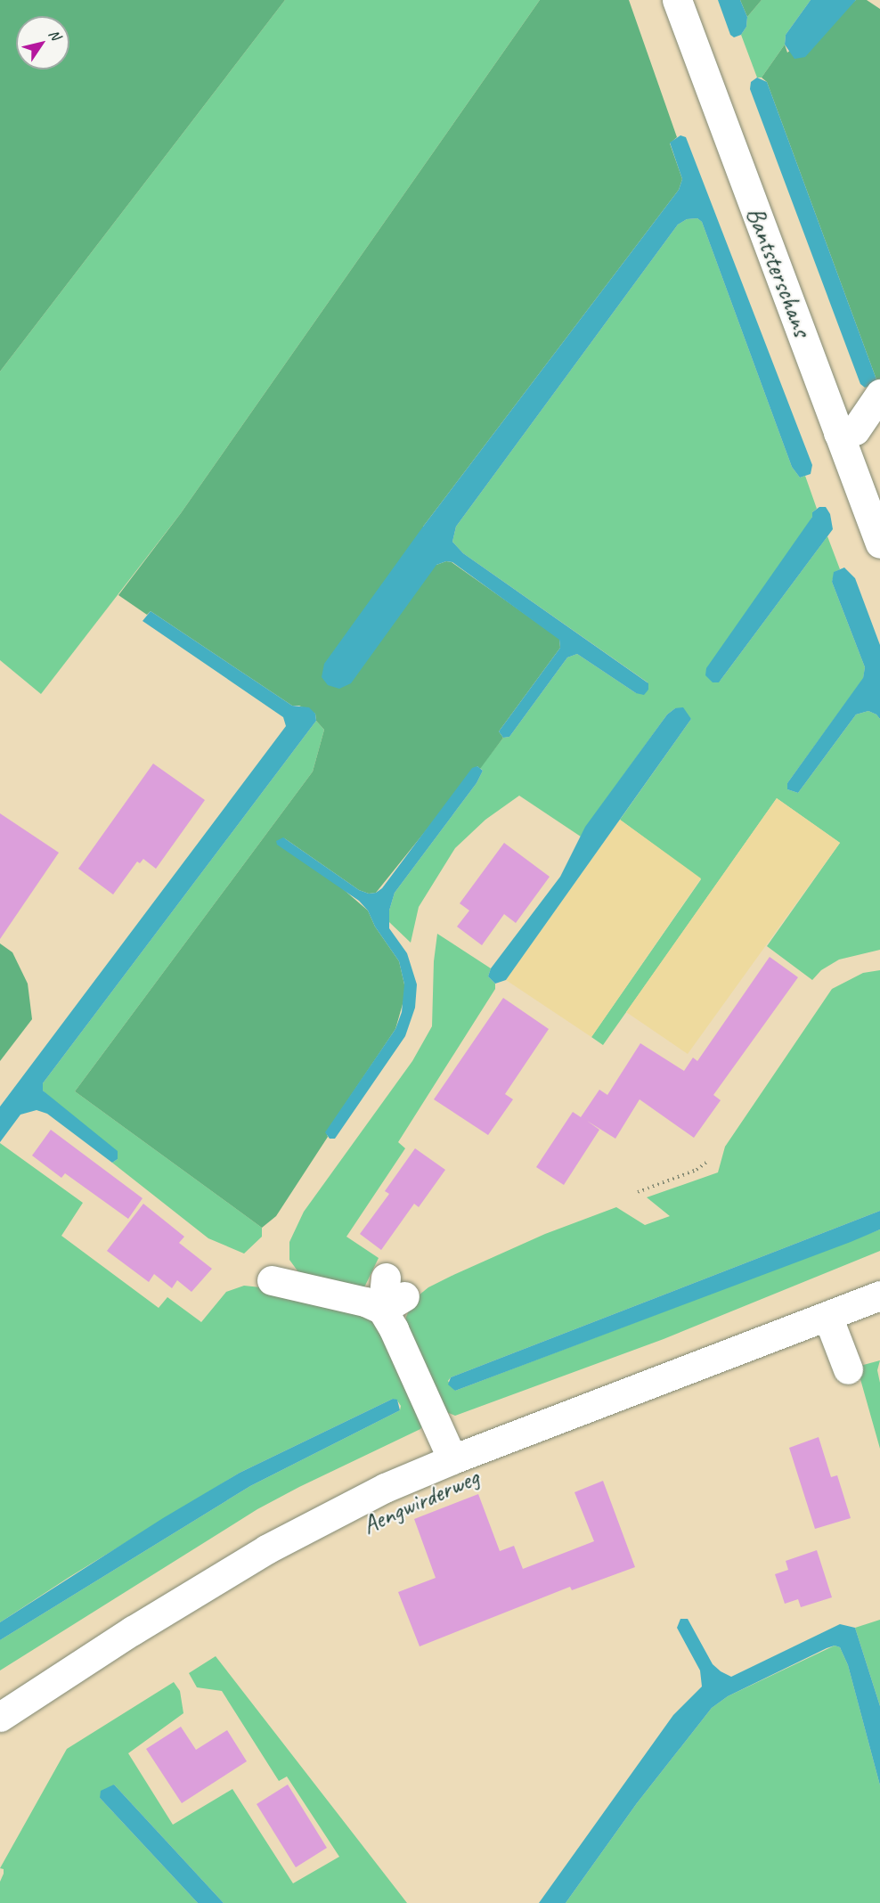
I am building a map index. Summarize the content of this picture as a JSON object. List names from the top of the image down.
{
  "streets": {
    "street": ["Bantsterschans", "Aengwirderweg"]
  },
  "north": "top right"
}
